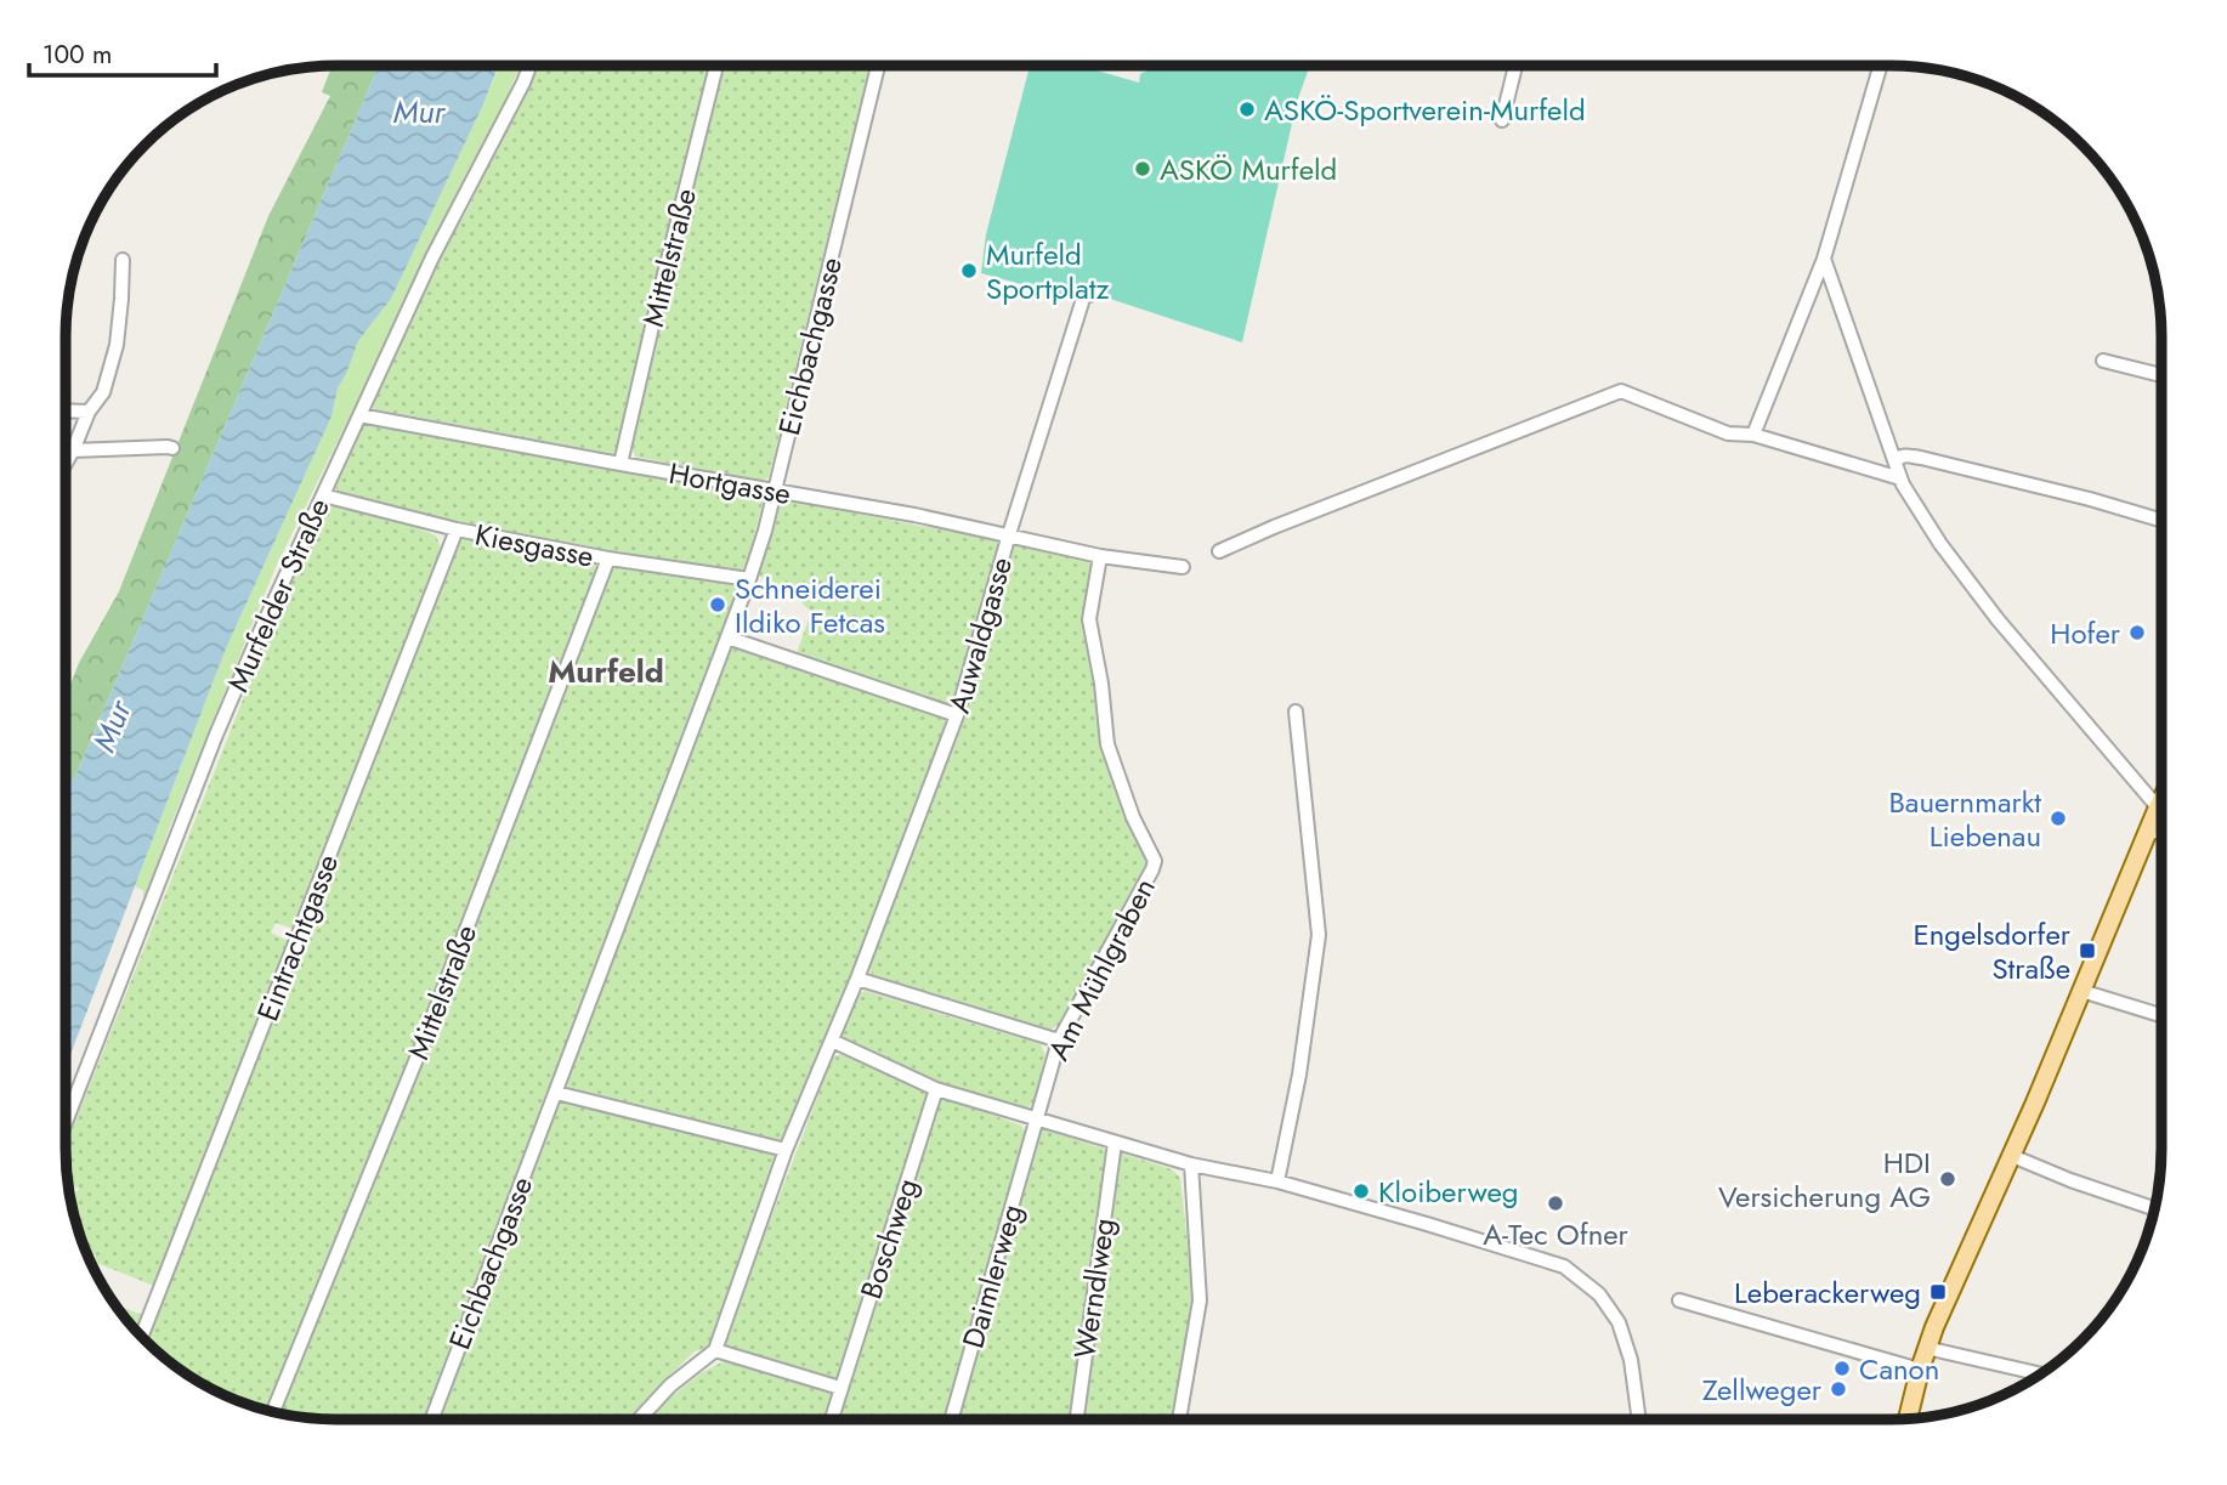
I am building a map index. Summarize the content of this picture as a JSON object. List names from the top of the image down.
{
  "streets": {
    "street": [
      "Mittelstraße",
      "Eichbachgasse",
      "Hortgasse",
      "Kiesgasse",
      "Murfelder Straße",
      "Auwaldgasse",
      "Eintrachtgasse",
      "Am Mühlgraben",
      "Boschweg",
      "Daimlerweg",
      "Werndlweg"
    ]
  },
  "crossings": [
    ["Mittelstraße", "Hortgasse"],
    ["Mittelstraße", "Kiesgasse"],
    ["Eichbachgasse", "Hortgasse"],
    ["Eichbachgasse", "Kiesgasse"],
    ["Hortgasse", "Murfelder Straße"],
    ["Hortgasse", "Auwaldgasse"],
    ["Hortgasse", "Am Mühlgraben"],
    ["Kiesgasse", "Murfelder Straße"],
    ["Kiesgasse", "Eintrachtgasse"],
    ["Am Mühlgraben", "Daimlerweg"]
  ],
  "districts": ["Murfeld"],
  "water": ["Mur"],
  "places": {
    "other": [
      "ASKÖ-Sportverein-Murfeld",
      "ASKÖ Murfeld",
      "Murfeld Sportplatz",
      "Schneiderei Ildiko Fetcas",
      "Hofer",
      "Bauernmarkt Liebenau",
      "HDI Versicherung AG",
      "Kloiberweg",
      "A-Tec Ofner",
      "Canon",
      "Zellweger"
    ],
    "transit": ["Engelsdorfer Straße", "Leberackerweg"]
  },
  "scale_bar": "100 m"
}
